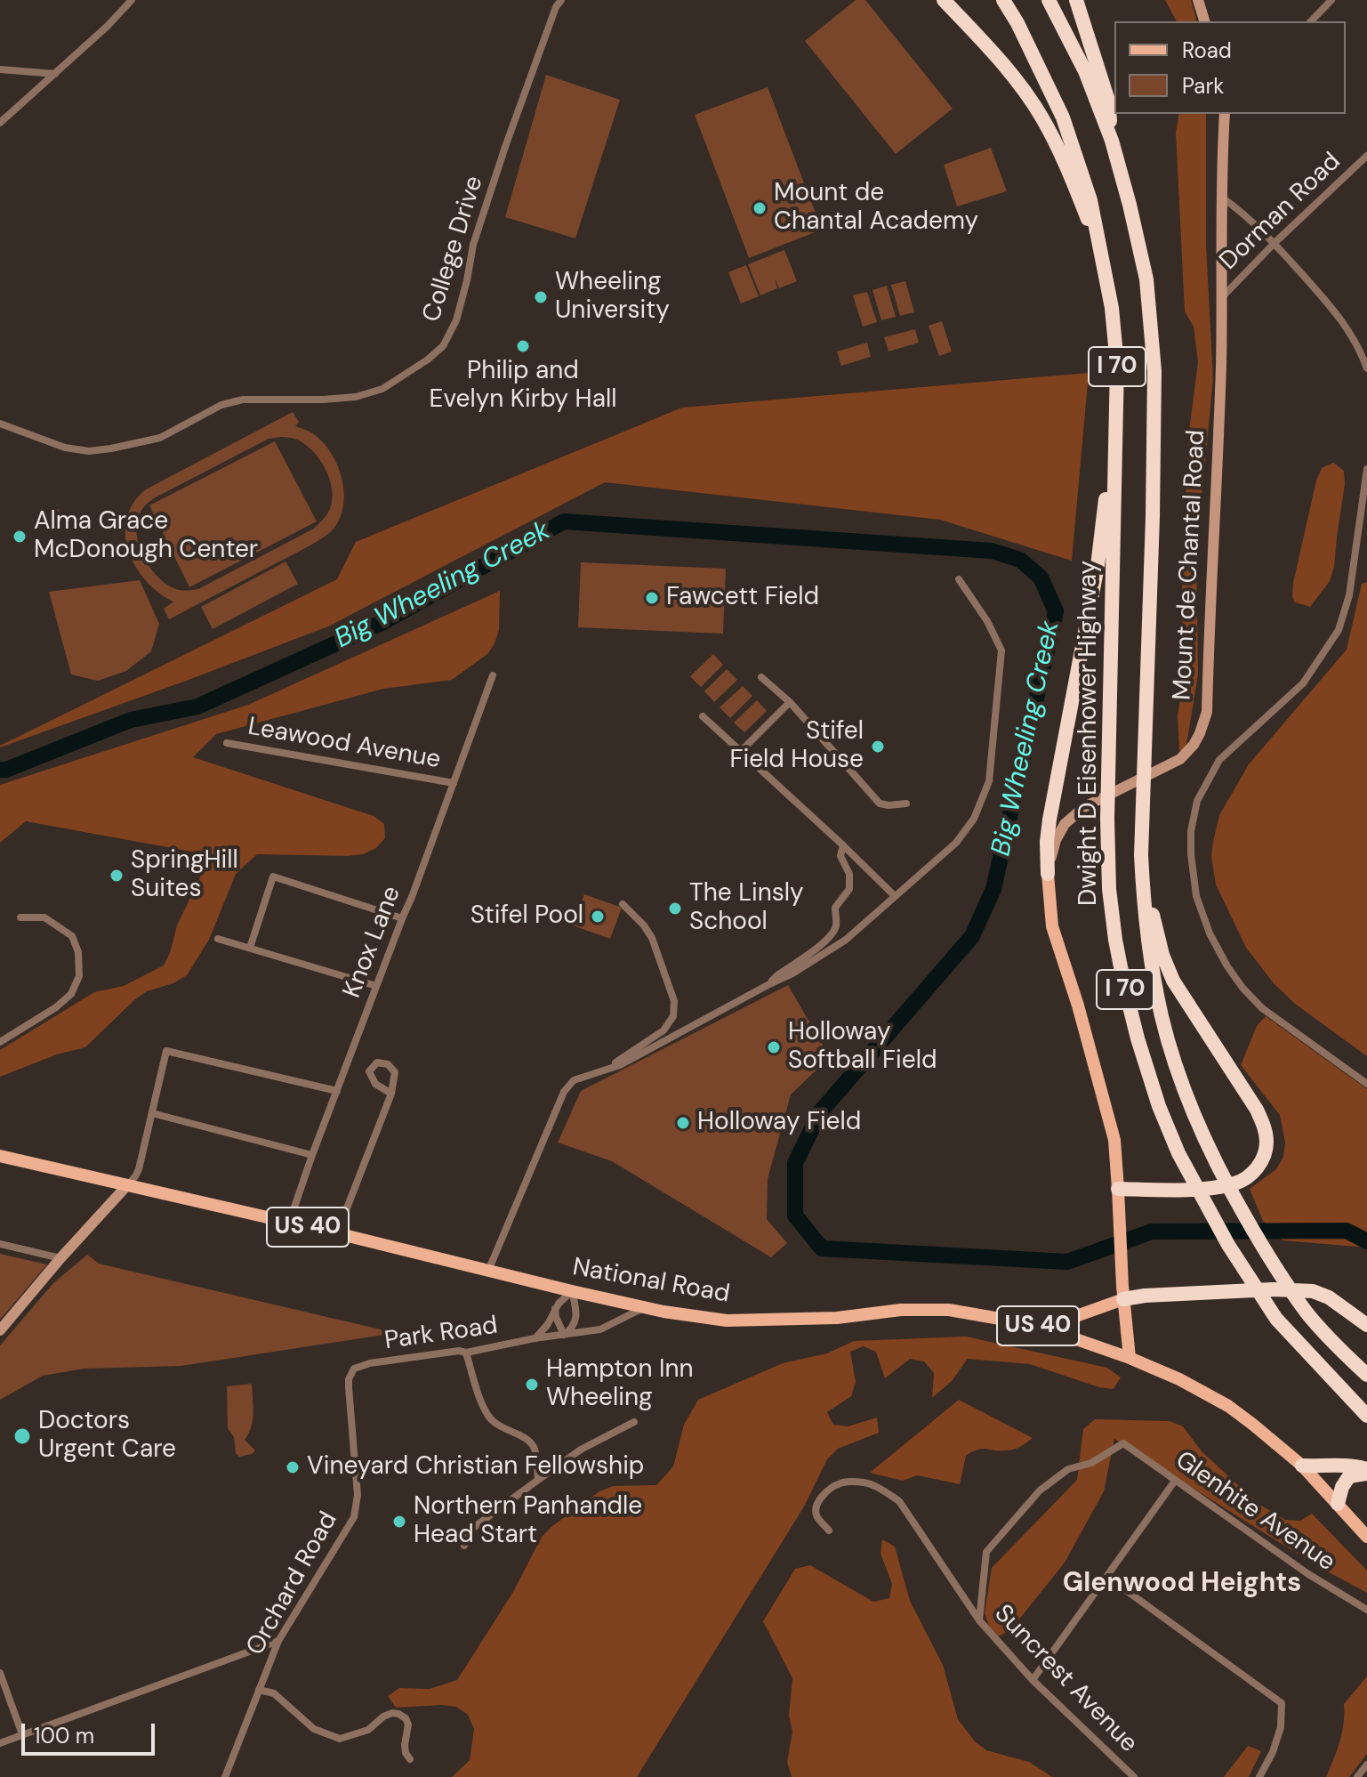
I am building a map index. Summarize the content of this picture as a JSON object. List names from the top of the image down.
{
  "streets": {
    "highway": ["I 70", "Dwight D Eisenhower Highway"],
    "main road": ["Mount de Chantal Road", "US 40", "National Road"],
    "street": [
      "Dorman Road",
      "College Drive",
      "Leawood Avenue",
      "Knox Lane",
      "Park Road",
      "Glenhite Avenue",
      "Orchard Road",
      "Suncrest Avenue"
    ]
  },
  "crossings": [
    ["Dorman Road", "Mount de Chantal Road"],
    ["Mount de Chantal Road", "National Road"],
    ["Leawood Avenue", "Knox Lane"],
    ["Knox Lane", "National Road"],
    ["National Road", "Park Road"],
    ["Park Road", "Orchard Road"],
    ["Glenhite Avenue", "Suncrest Avenue"]
  ],
  "districts": ["Glenwood Heights"],
  "water": ["Big Wheeling Creek"],
  "places": [
    "Mount de Chantal Academy",
    "Wheeling University",
    "Philip and Evelyn Kirby Hall",
    "Alma Grace McDonough Center",
    "Fawcett Field",
    "Stifel Field House",
    "SpringHill Suites",
    "The Linsly School",
    "Stifel Pool",
    "Holloway Softball Field",
    "Holloway Field",
    "Hampton Inn Wheeling",
    "Doctors Urgent Care",
    "Vineyard Christian Fellowship",
    "Northern Panhandle Head Start"
  ],
  "legend": ["Road", "Park"],
  "scale_bar": "100 m"
}
